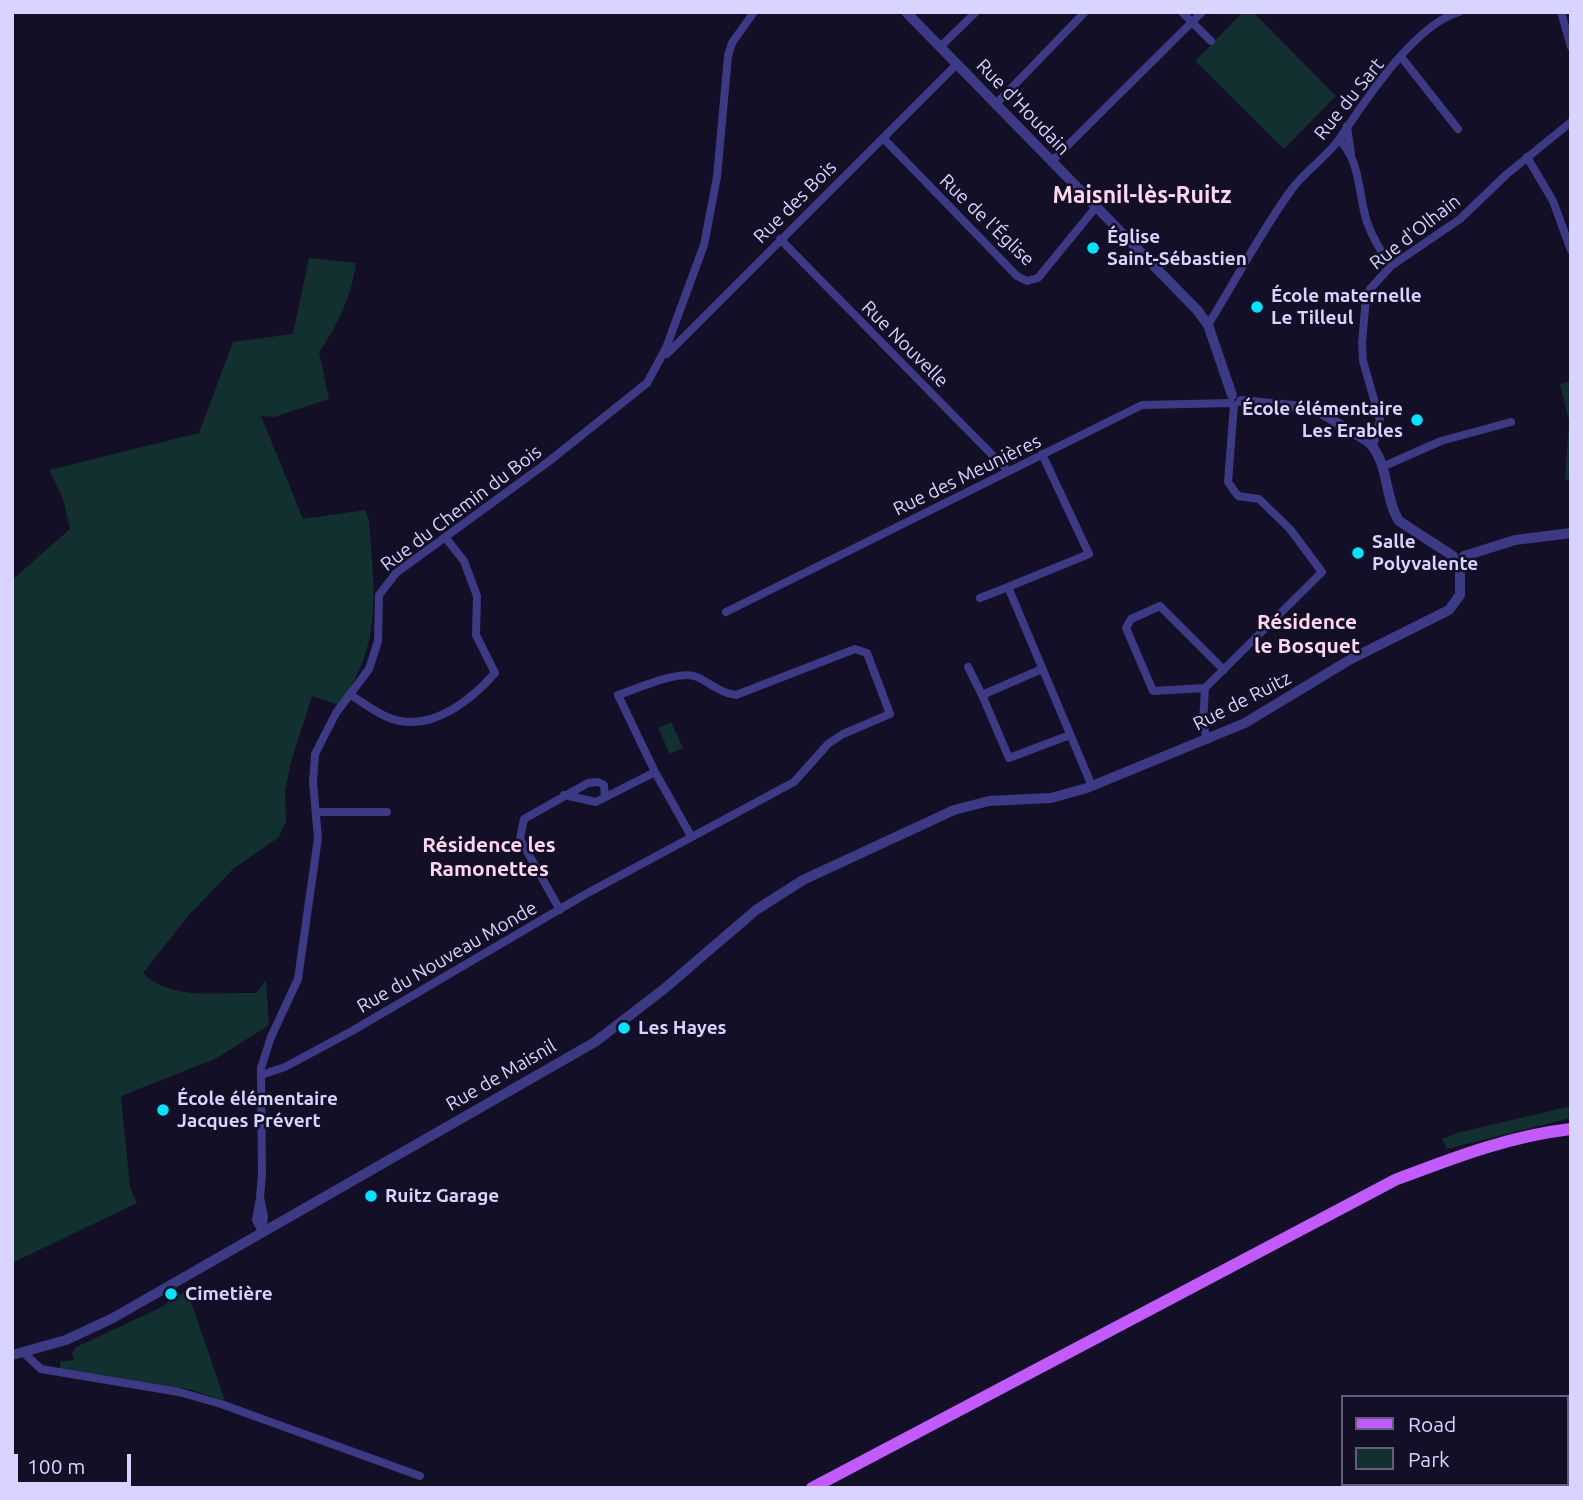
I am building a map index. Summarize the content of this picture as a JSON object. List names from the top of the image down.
{
  "streets": {
    "street": [
      "Rue du Sart",
      "Rue d'Houdain",
      "Rue des Bois",
      "Rue de l'Église",
      "Rue d'Olhain",
      "Rue Nouvelle",
      "Rue des Meunières",
      "Rue du Chemin du Bois",
      "Rue de Ruitz",
      "Rue du Nouveau Monde",
      "Rue de Maisnil"
    ]
  },
  "crossings": [
    ["Rue du Sart", "Rue d'Houdain"],
    ["Rue d'Houdain", "Rue des Bois"],
    ["Rue d'Houdain", "Rue de l'Église"],
    ["Rue d'Houdain", "Rue des Meunières"],
    ["Rue des Bois", "Rue de l'Église"],
    ["Rue des Bois", "Rue Nouvelle"],
    ["Rue des Bois", "Rue du Chemin du Bois"],
    ["Rue Nouvelle", "Rue des Meunières"],
    ["Rue du Chemin du Bois", "Rue du Nouveau Monde"],
    ["Rue du Chemin du Bois", "Rue de Maisnil"],
    ["Rue de Ruitz", "Rue de Maisnil"]
  ],
  "districts": ["Maisnil-lès-Ruitz", "Résidence le Bosquet", "Résidence les Ramonettes"],
  "places": [
    "Église Saint-Sébastien",
    "École maternelle Le Tilleul",
    "École élémentaire Les Erables",
    "Salle Polyvalente",
    "Les Hayes",
    "École élémentaire Jacques Prévert",
    "Ruitz Garage",
    "Cimetière"
  ],
  "legend": ["Road", "Park"],
  "scale_bar": "100 m"
}
